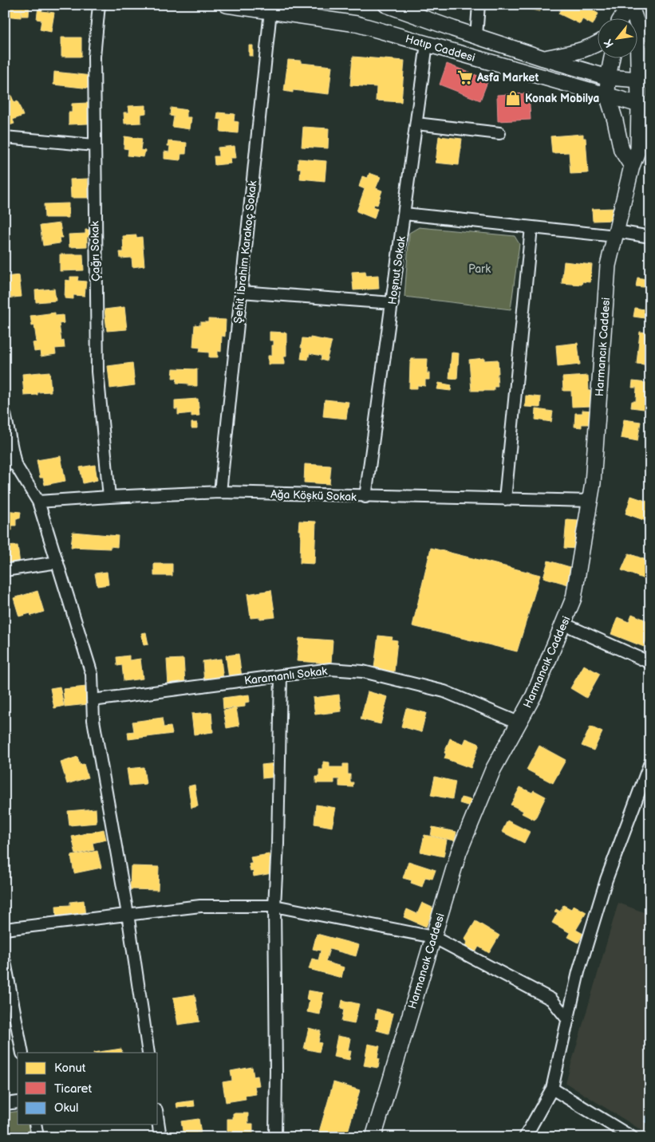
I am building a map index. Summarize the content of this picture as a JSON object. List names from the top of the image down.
{
  "streets": {
    "street": [
      "Hatıp Caddesi",
      "Çağrı Sokak",
      "Şehit İbrahim Karakoç Sokak",
      "Hoşnut Sokak",
      "Harmancık Caddesi",
      "Ağa Köşkü Sokak",
      "Karamanlı Sokak"
    ]
  },
  "crossings": [
    ["Hatıp Caddesi", "Şehit İbrahim Karakoç Sokak"],
    ["Hatıp Caddesi", "Hoşnut Sokak"],
    ["Hatıp Caddesi", "Harmancık Caddesi"],
    ["Çağrı Sokak", "Ağa Köşkü Sokak"],
    ["Şehit İbrahim Karakoç Sokak", "Ağa Köşkü Sokak"],
    ["Hoşnut Sokak", "Ağa Köşkü Sokak"],
    ["Harmancık Caddesi", "Ağa Köşkü Sokak"],
    ["Harmancık Caddesi", "Karamanlı Sokak"]
  ],
  "parks": ["Park"],
  "places": {
    "supermarket": ["Asfa Market"],
    "shop": ["Konak Mobilya"]
  },
  "legend": ["Konut", "Ticaret", "Okul"],
  "north": "bottom left"
}
